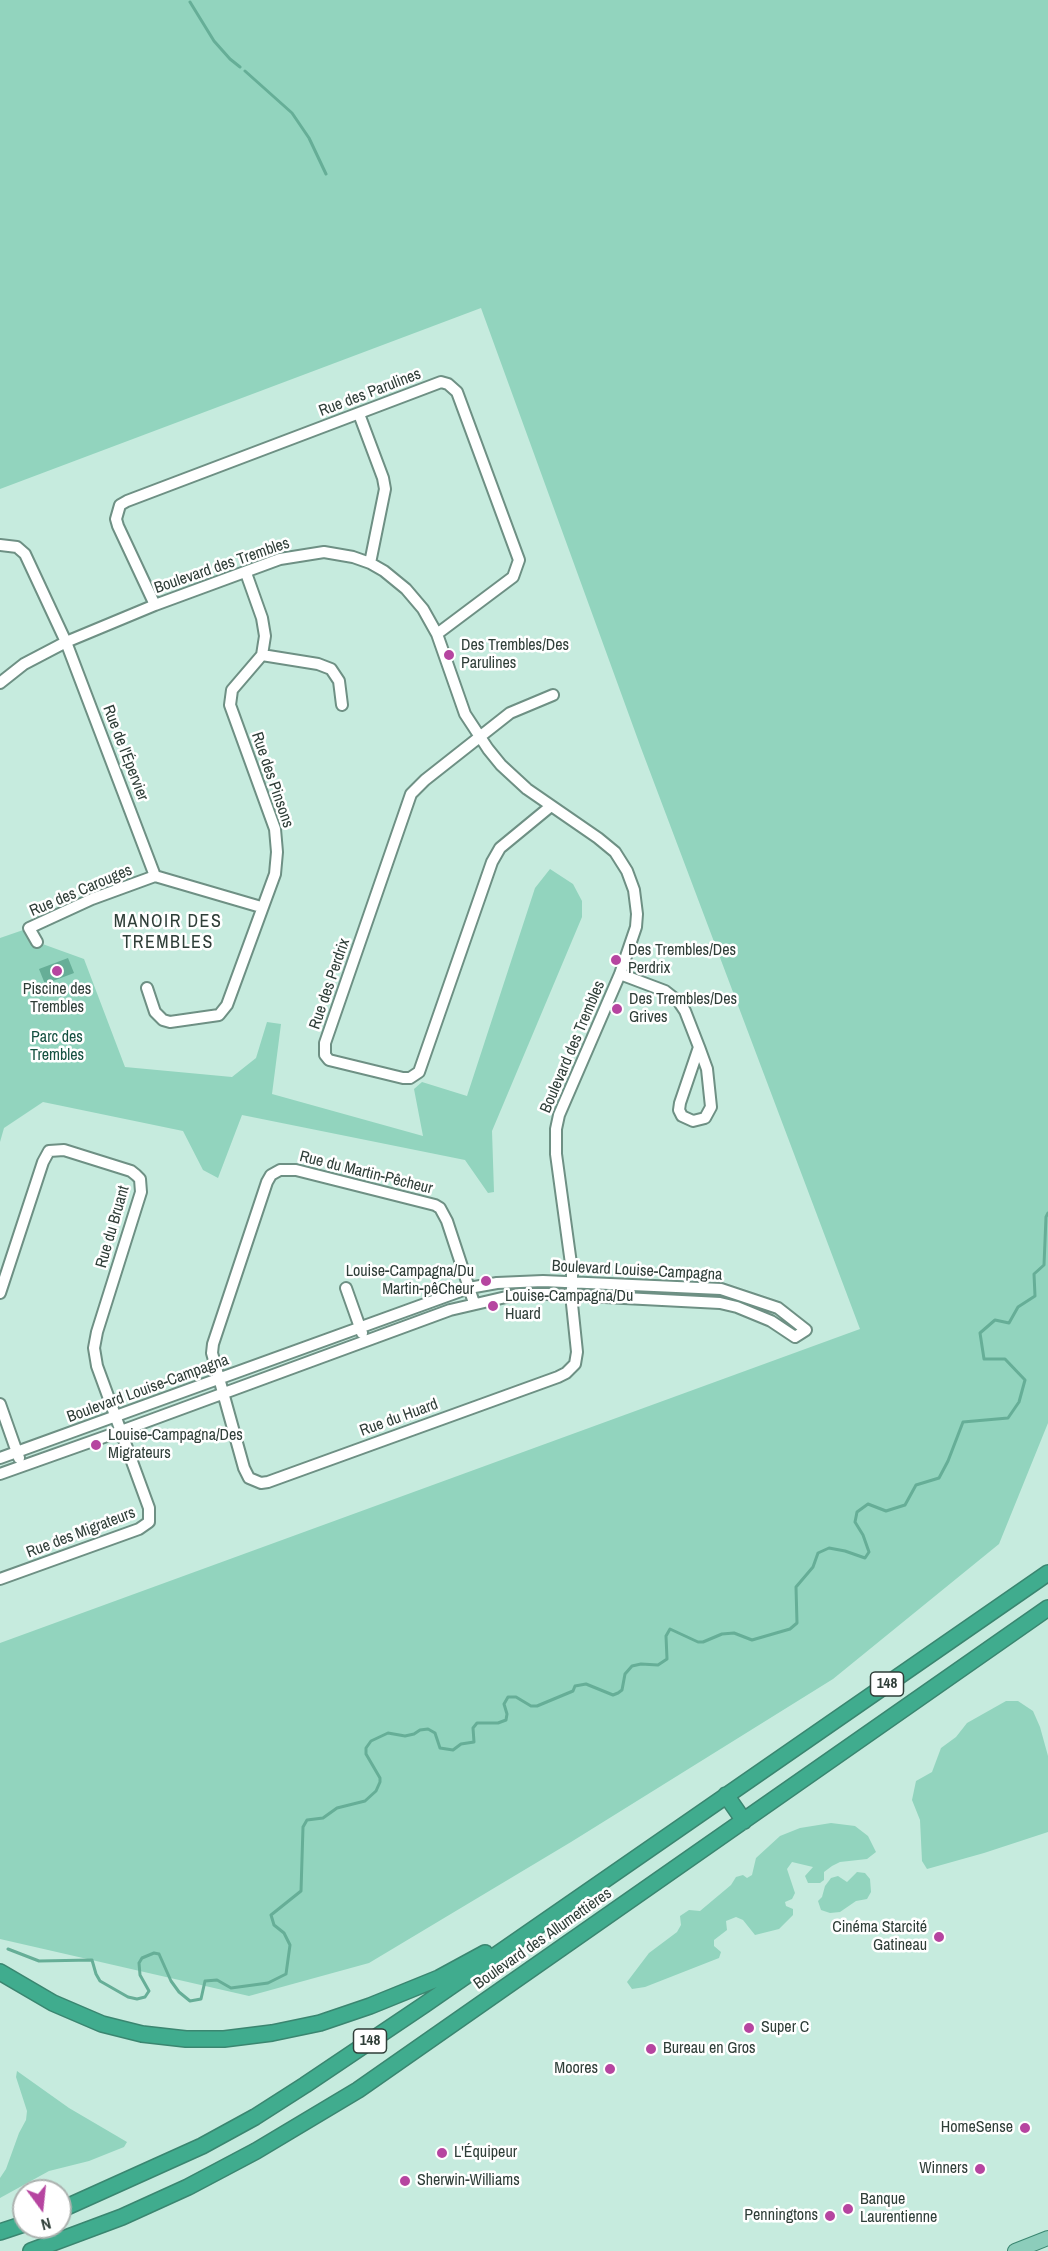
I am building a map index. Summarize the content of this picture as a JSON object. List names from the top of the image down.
{
  "streets": {
    "highway": ["148", "Boulevard des Allumettières"],
    "street": [
      "Rue des Parulines",
      "Boulevard des Trembles",
      "Rue de l'Épervier",
      "Rue des Pinsons",
      "Rue des Carouges",
      "Rue des Perdrix",
      "Rue du Martin-Pêcheur",
      "Rue du Bruant",
      "Boulevard Louise-Campagna",
      "Rue du Huard",
      "Rue des Migrateurs"
    ]
  },
  "crossings": [
    ["Rue des Parulines", "Boulevard des Trembles"],
    ["Boulevard des Trembles", "Rue de l'Épervier"],
    ["Boulevard des Trembles", "Rue des Perdrix"],
    ["Boulevard des Trembles", "Boulevard Louise-Campagna"],
    ["Boulevard des Trembles", "Rue du Huard"],
    ["Rue de l'Épervier", "Rue des Carouges"],
    ["Rue des Pinsons", "Rue des Carouges"],
    ["Rue du Martin-Pêcheur", "Boulevard Louise-Campagna"],
    ["Rue du Martin-Pêcheur", "Rue du Huard"],
    ["Rue du Bruant", "Boulevard Louise-Campagna"],
    ["Boulevard Louise-Campagna", "Rue du Huard"],
    ["Boulevard Louise-Campagna", "Rue des Migrateurs"]
  ],
  "districts": ["MANOIR DES TREMBLES"],
  "parks": ["Parc des Trembles"],
  "places": [
    "Des Trembles/Des Parulines",
    "Des Trembles/Des Perdrix",
    "Piscine des Trembles",
    "Des Trembles/Des Grives",
    "Louise-Campagna/Du Martin-pêCheur",
    "Louise-Campagna/Du Huard",
    "Louise-Campagna/Des Migrateurs",
    "Cinéma Starcité Gatineau",
    "Super C",
    "Bureau en Gros",
    "Moores",
    "HomeSense",
    "L'Équipeur",
    "Winners",
    "Sherwin-Williams",
    "Banque Laurentienne",
    "Penningtons"
  ],
  "north": "bottom"
}
